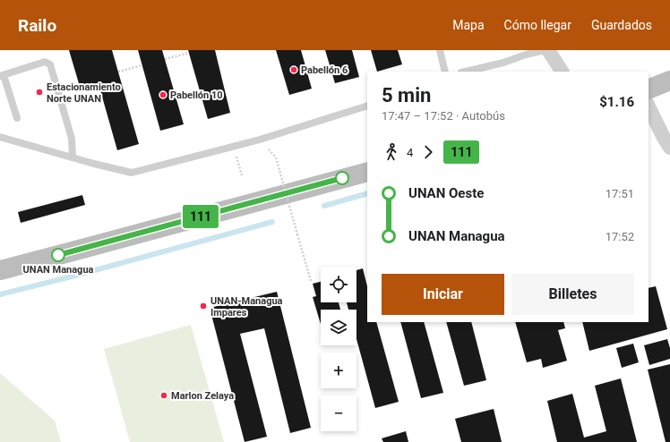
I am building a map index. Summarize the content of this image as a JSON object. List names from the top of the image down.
{
  "places": [
    "Pabellón 6",
    "Estacionamiento Norte UNAN",
    "Pabellón 10",
    "UNAN Managua",
    "UNAN-Managua Impares",
    "Marlon Zelaya"
  ],
  "lines": ["bus line 111"],
  "page": {
    "header": "Railo",
    "nav": ["Mapa", "Cómo llegar", "Guardados"],
    "on_map": "111",
    "heading": ["5 min", "17:47 – 17:52 · Autobús", "$1.16"],
    "legs": ["4", "111"],
    "list": [
      {
        "name": "UNAN Oeste",
        "value": "17:51"
      },
      {
        "name": "UNAN Managua",
        "value": "17:52"
      }
    ],
    "map_buttons": ["+", "−"],
    "buttons": ["Iniciar", "Billetes"]
  }
}
